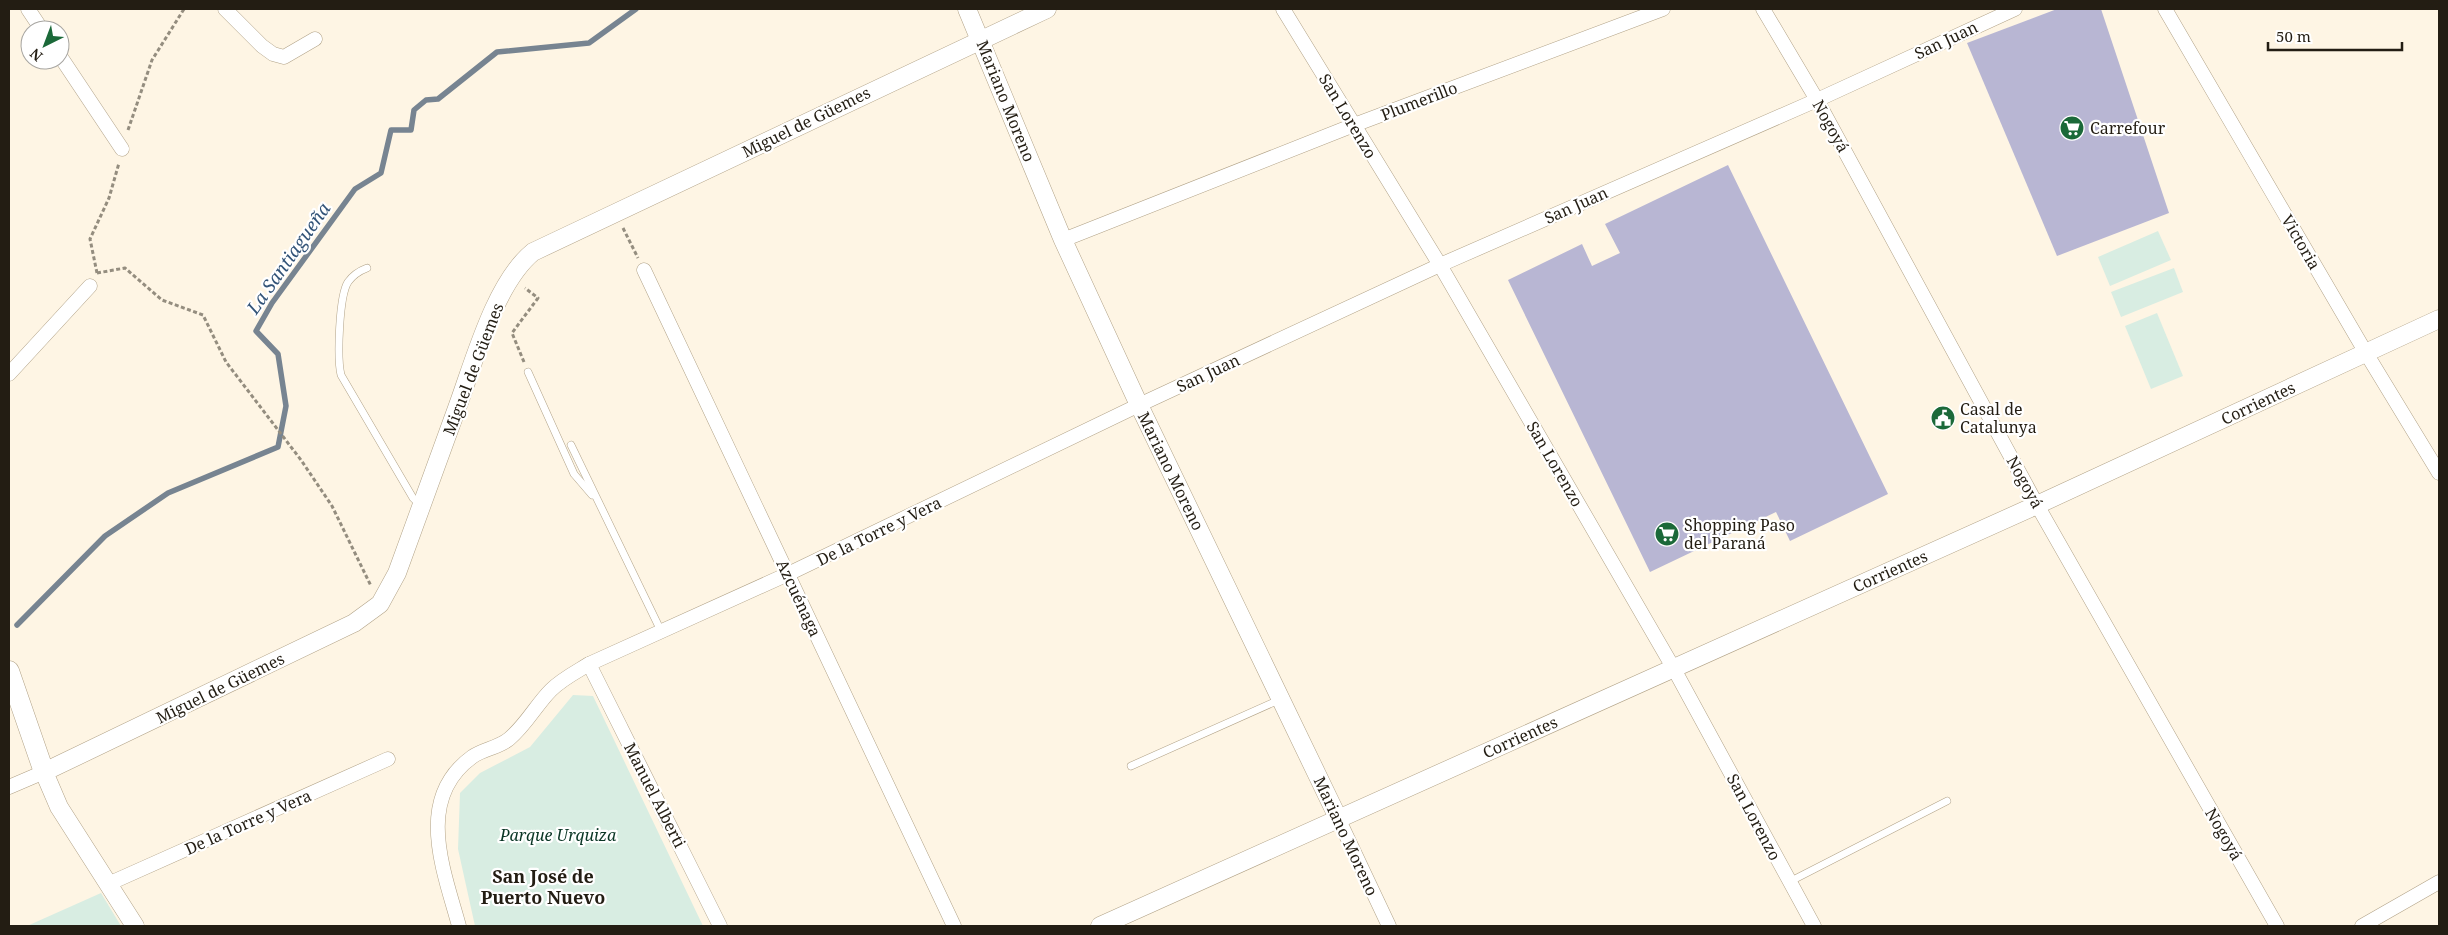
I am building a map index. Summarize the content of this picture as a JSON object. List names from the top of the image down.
{
  "streets": {
    "street": [
      "San Juan",
      "Mariano Moreno",
      "Plumerillo",
      "San Lorenzo",
      "Miguel de Güemes",
      "Nogoyá",
      "Victoria",
      "Corrientes",
      "De la Torre y Vera",
      "Azcuénaga",
      "Manuel Alberti"
    ]
  },
  "crossings": [
    ["San Juan", "Mariano Moreno"],
    ["San Juan", "San Lorenzo"],
    ["San Juan", "Nogoyá"],
    ["San Juan", "De la Torre y Vera"],
    ["Mariano Moreno", "Plumerillo"],
    ["Mariano Moreno", "Miguel de Güemes"],
    ["Mariano Moreno", "Corrientes"],
    ["Mariano Moreno", "De la Torre y Vera"],
    ["Plumerillo", "San Lorenzo"],
    ["San Lorenzo", "Corrientes"],
    ["Nogoyá", "Corrientes"],
    ["Victoria", "Corrientes"],
    ["De la Torre y Vera", "Azcuénaga"],
    ["De la Torre y Vera", "Manuel Alberti"]
  ],
  "districts": ["San José de Puerto Nuevo"],
  "water": ["La Santiagueña"],
  "parks": ["Parque Urquiza"],
  "places": {
    "supermarket": ["Carrefour", "Shopping Paso del Paraná"],
    "public building": ["Casal de Catalunya"]
  },
  "scale_bar": "50 m",
  "north": "bottom left"
}
